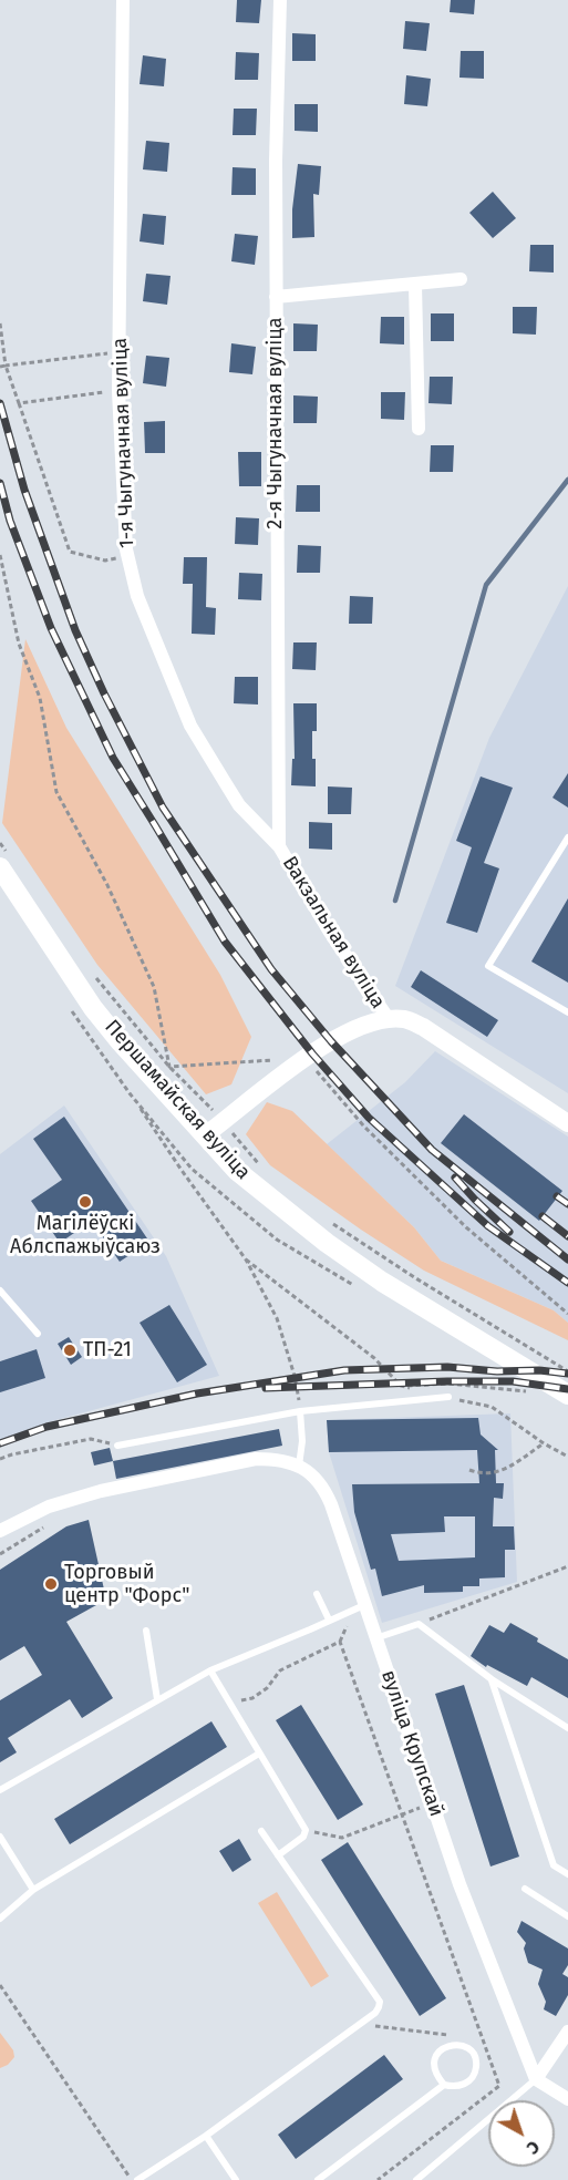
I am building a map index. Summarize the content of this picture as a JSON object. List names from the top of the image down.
{
  "streets": {
    "main road": ["Вакзальная вуліца", "Першамайская вуліца"],
    "street": ["2-я Чыгуначная вуліца", "1-я Чыгуначная вуліца", "вуліца Крупскай"]
  },
  "crossings": [
    ["2-я Чыгуначная вуліца", "1-я Чыгуначная вуліца"],
    ["2-я Чыгуначная вуліца", "Вакзальная вуліца"],
    ["1-я Чыгуначная вуліца", "Вакзальная вуліца"],
    ["Вакзальная вуліца", "Першамайская вуліца"]
  ],
  "places": ["Магілёўскі Аблспажыўсаюз", "ТП-21", "Торговый центр \"Форс\""],
  "north": "bottom right"
}
